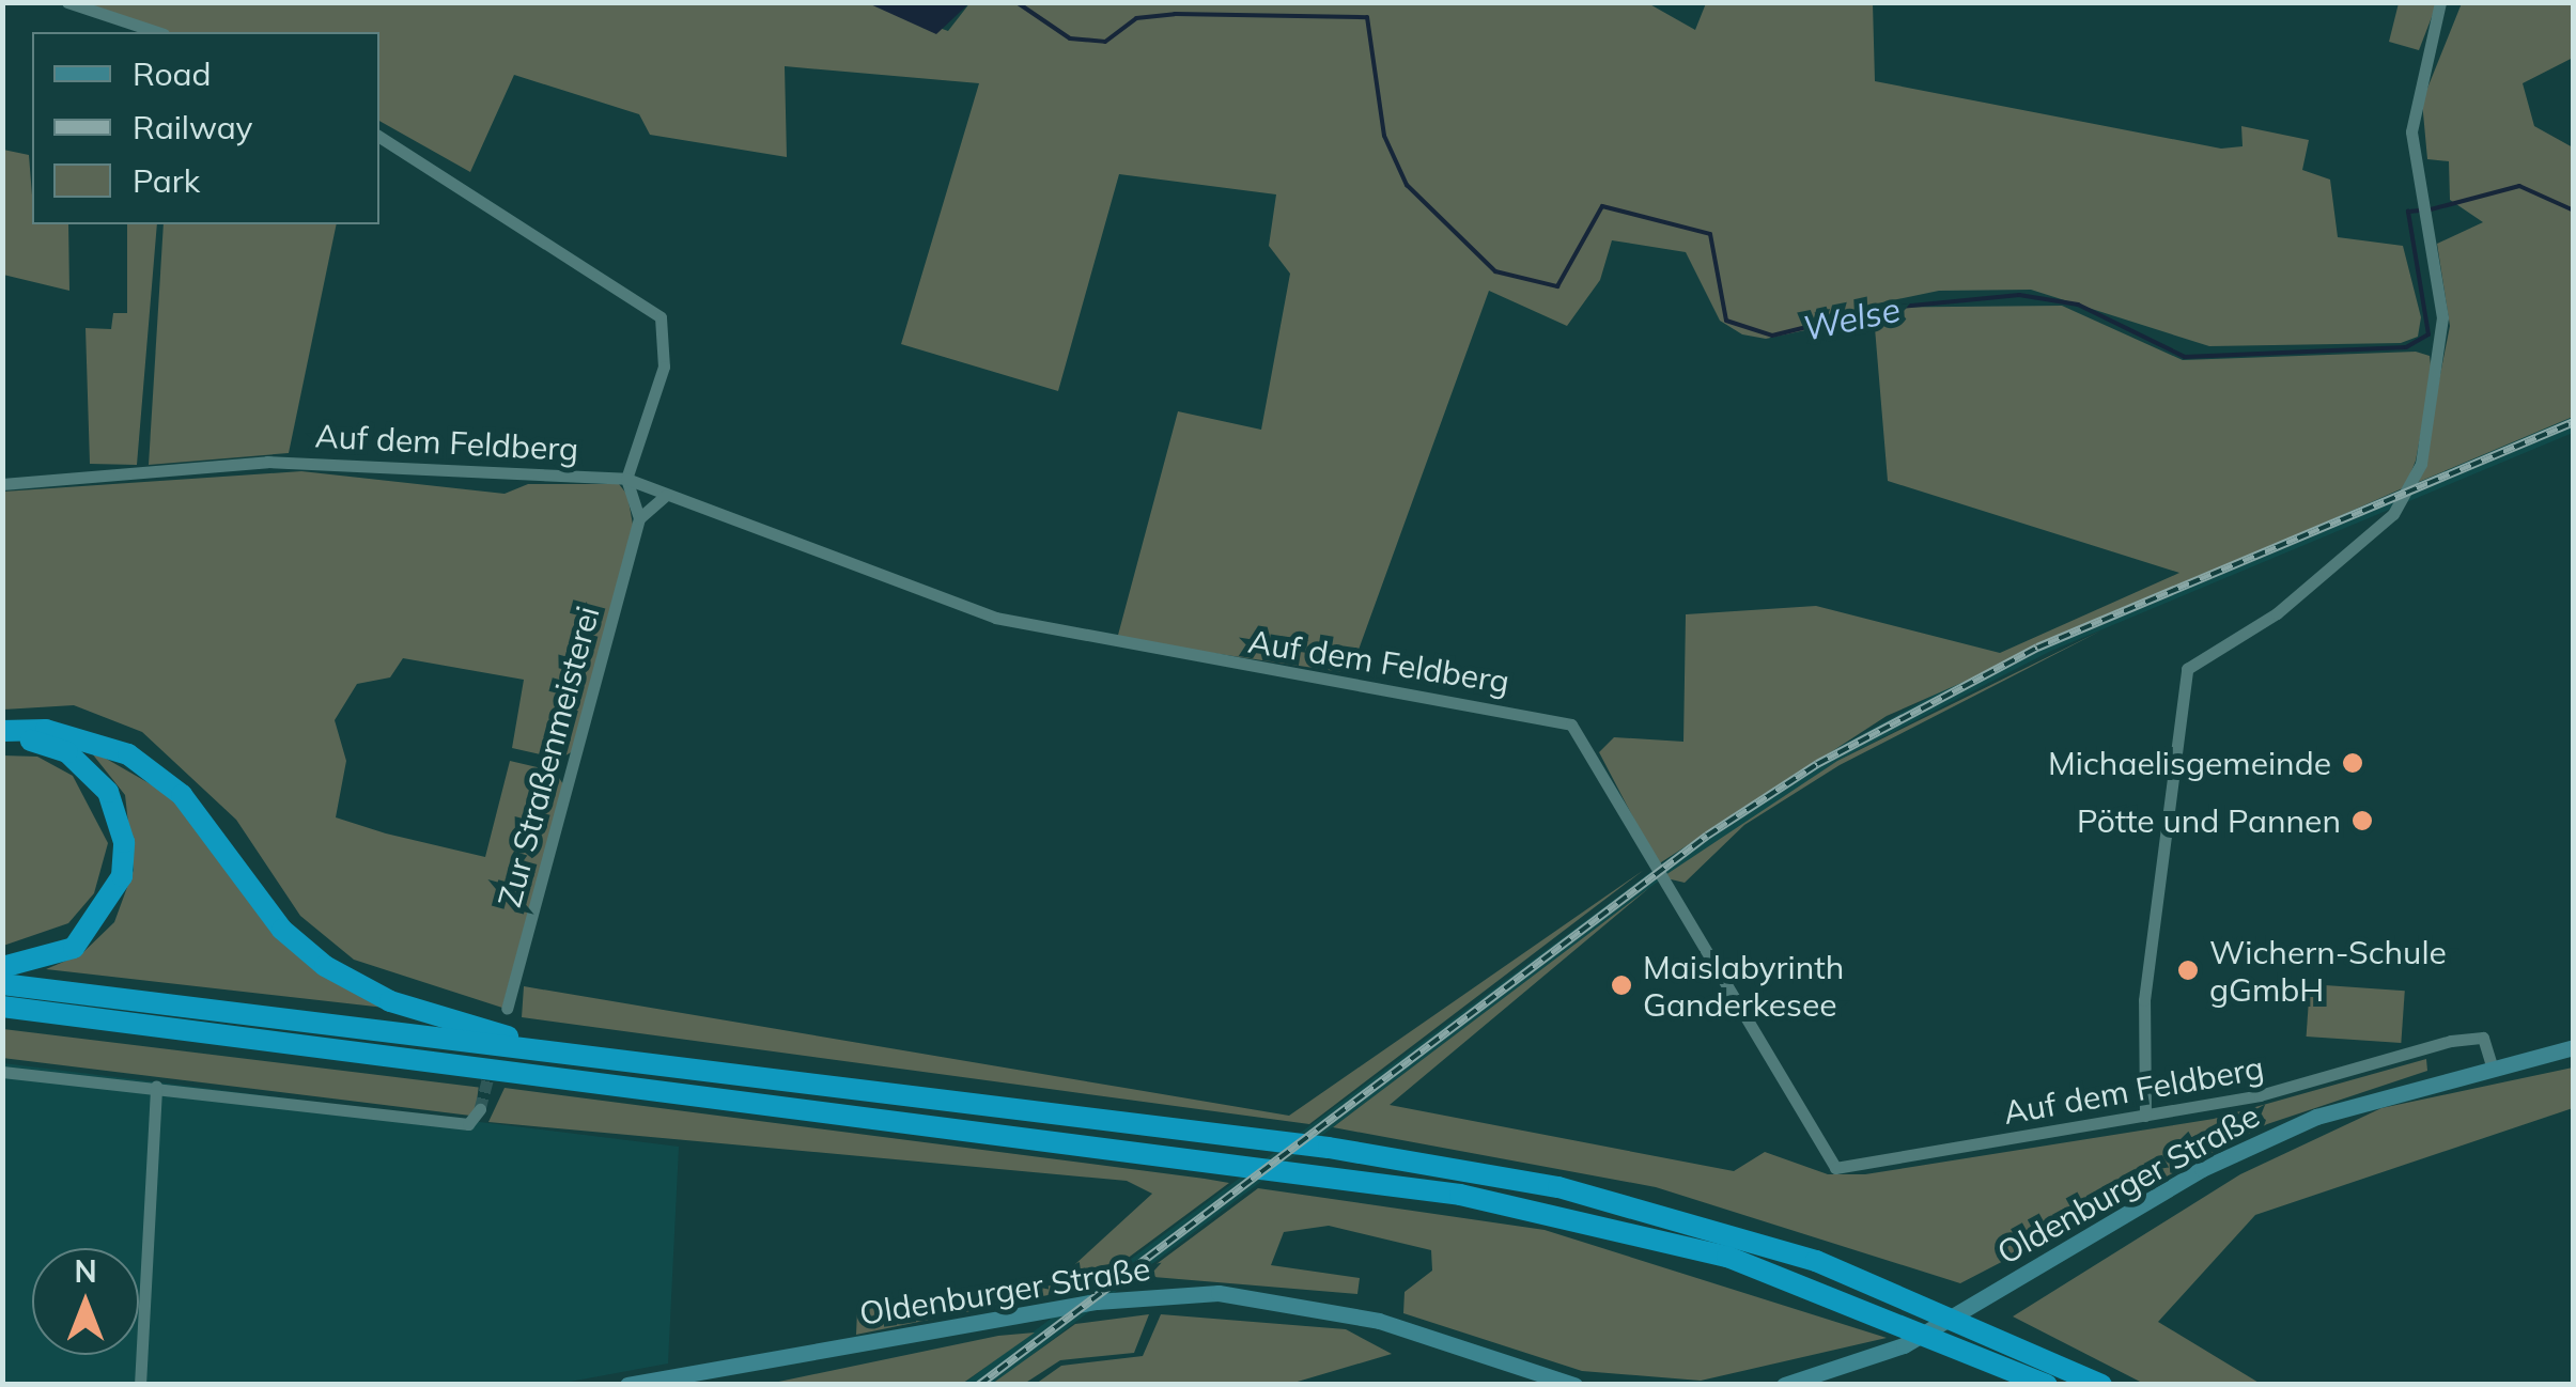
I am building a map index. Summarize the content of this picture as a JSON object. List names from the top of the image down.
{
  "streets": {
    "main road": ["Oldenburger Straße"],
    "street": ["Auf dem Feldberg", "Zur Straßenmeisterei"]
  },
  "crossings": [
    ["Auf dem Feldberg", "Oldenburger Straße"]
  ],
  "water": ["Welse"],
  "places": [
    "Michaelisgemeinde",
    "Pötte und Pannen",
    "Wichern-Schule gGmbH",
    "Maislabyrinth Ganderkesee"
  ],
  "legend": ["Road", "Railway", "Park"],
  "north": "top"
}
